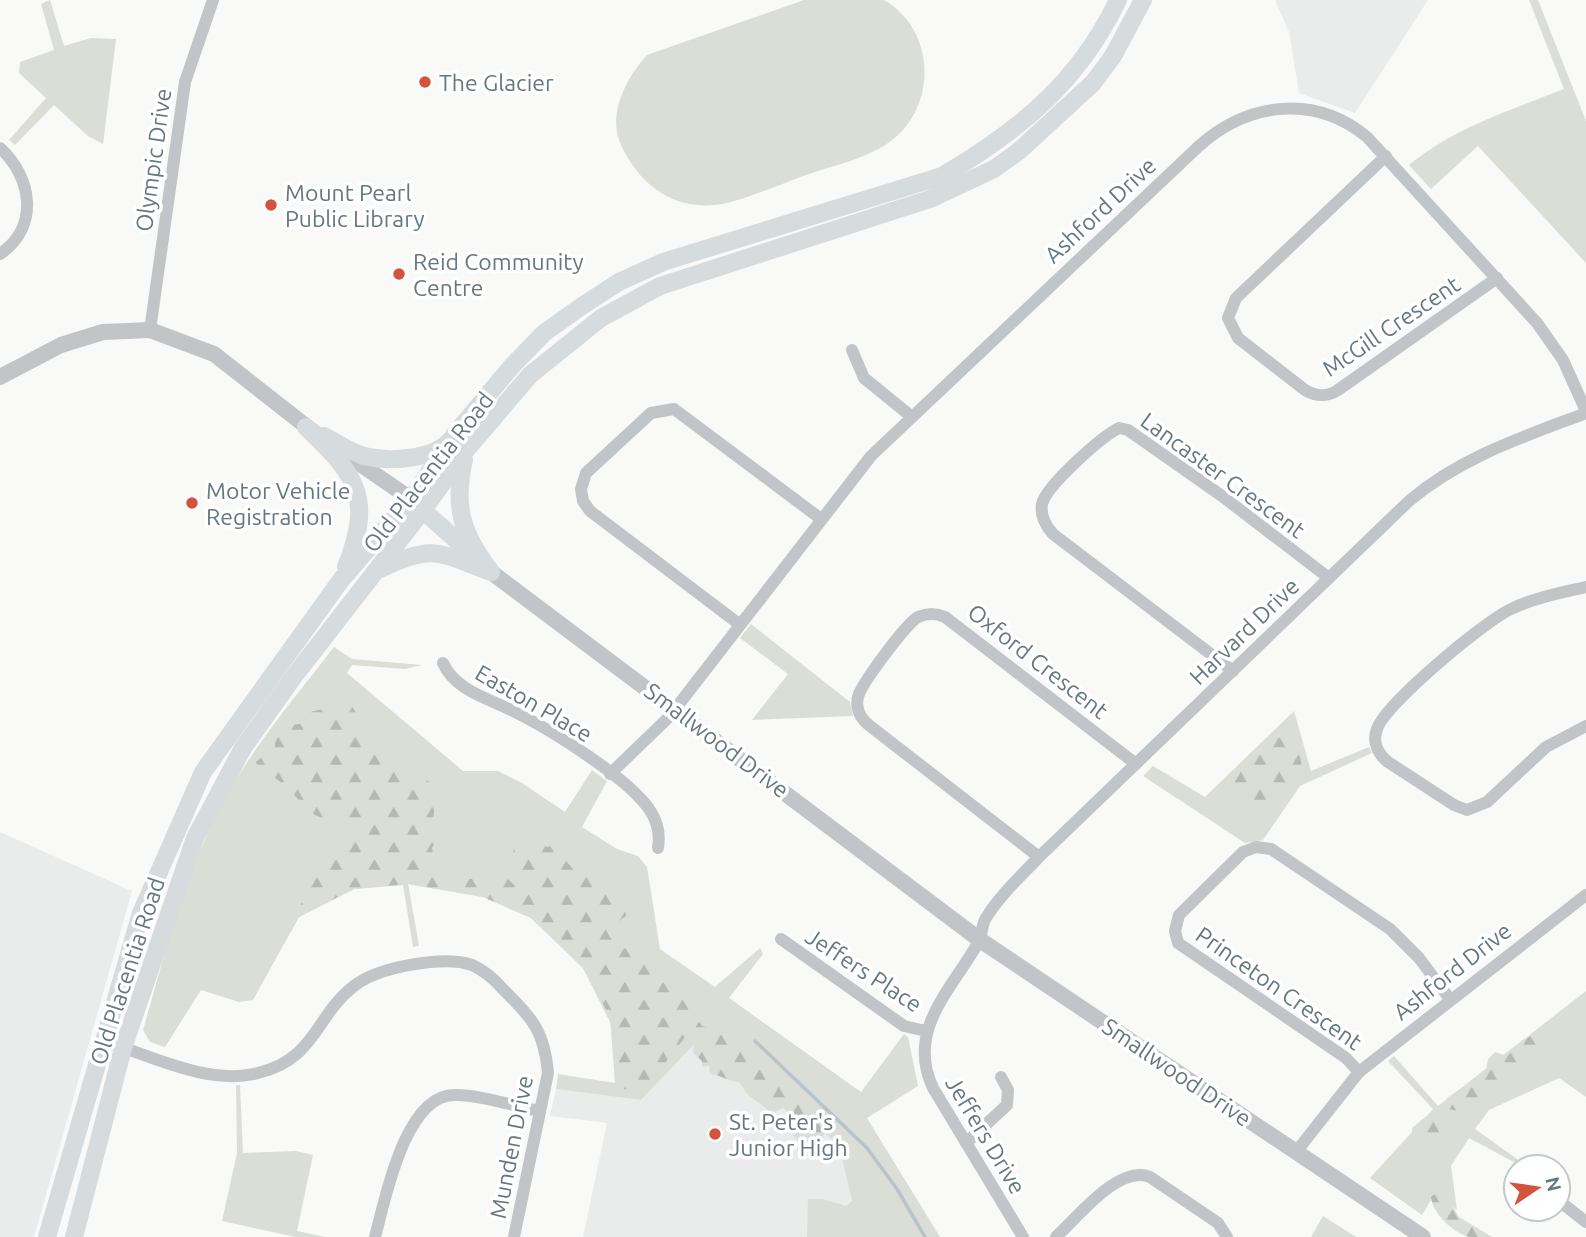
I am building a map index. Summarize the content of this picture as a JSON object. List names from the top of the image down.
{
  "streets": {
    "main road": ["Old Placentia Road", "Smallwood Drive"],
    "street": [
      "Olympic Drive",
      "Ashford Drive",
      "McGill Crescent",
      "Lancaster Crescent",
      "Harvard Drive",
      "Oxford Crescent",
      "Easton Place",
      "Jeffers Place",
      "Princeton Crescent",
      "Jeffers Drive",
      "Munden Drive"
    ]
  },
  "crossings": [
    ["Olympic Drive", "Smallwood Drive"],
    ["Ashford Drive", "McGill Crescent"],
    ["Ashford Drive", "Harvard Drive"],
    ["Ashford Drive", "Smallwood Drive"],
    ["Ashford Drive", "Princeton Crescent"],
    ["Old Placentia Road", "Smallwood Drive"],
    ["Old Placentia Road", "Munden Drive"],
    ["Lancaster Crescent", "Harvard Drive"],
    ["Harvard Drive", "Oxford Crescent"],
    ["Harvard Drive", "Smallwood Drive"],
    ["Harvard Drive", "Jeffers Drive"],
    ["Smallwood Drive", "Jeffers Drive"],
    ["Jeffers Place", "Jeffers Drive"]
  ],
  "places": [
    "The Glacier",
    "Mount Pearl Public Library",
    "Reid Community Centre",
    "Motor Vehicle Registration",
    "St. Peter's Junior High"
  ],
  "north": "right"
}
